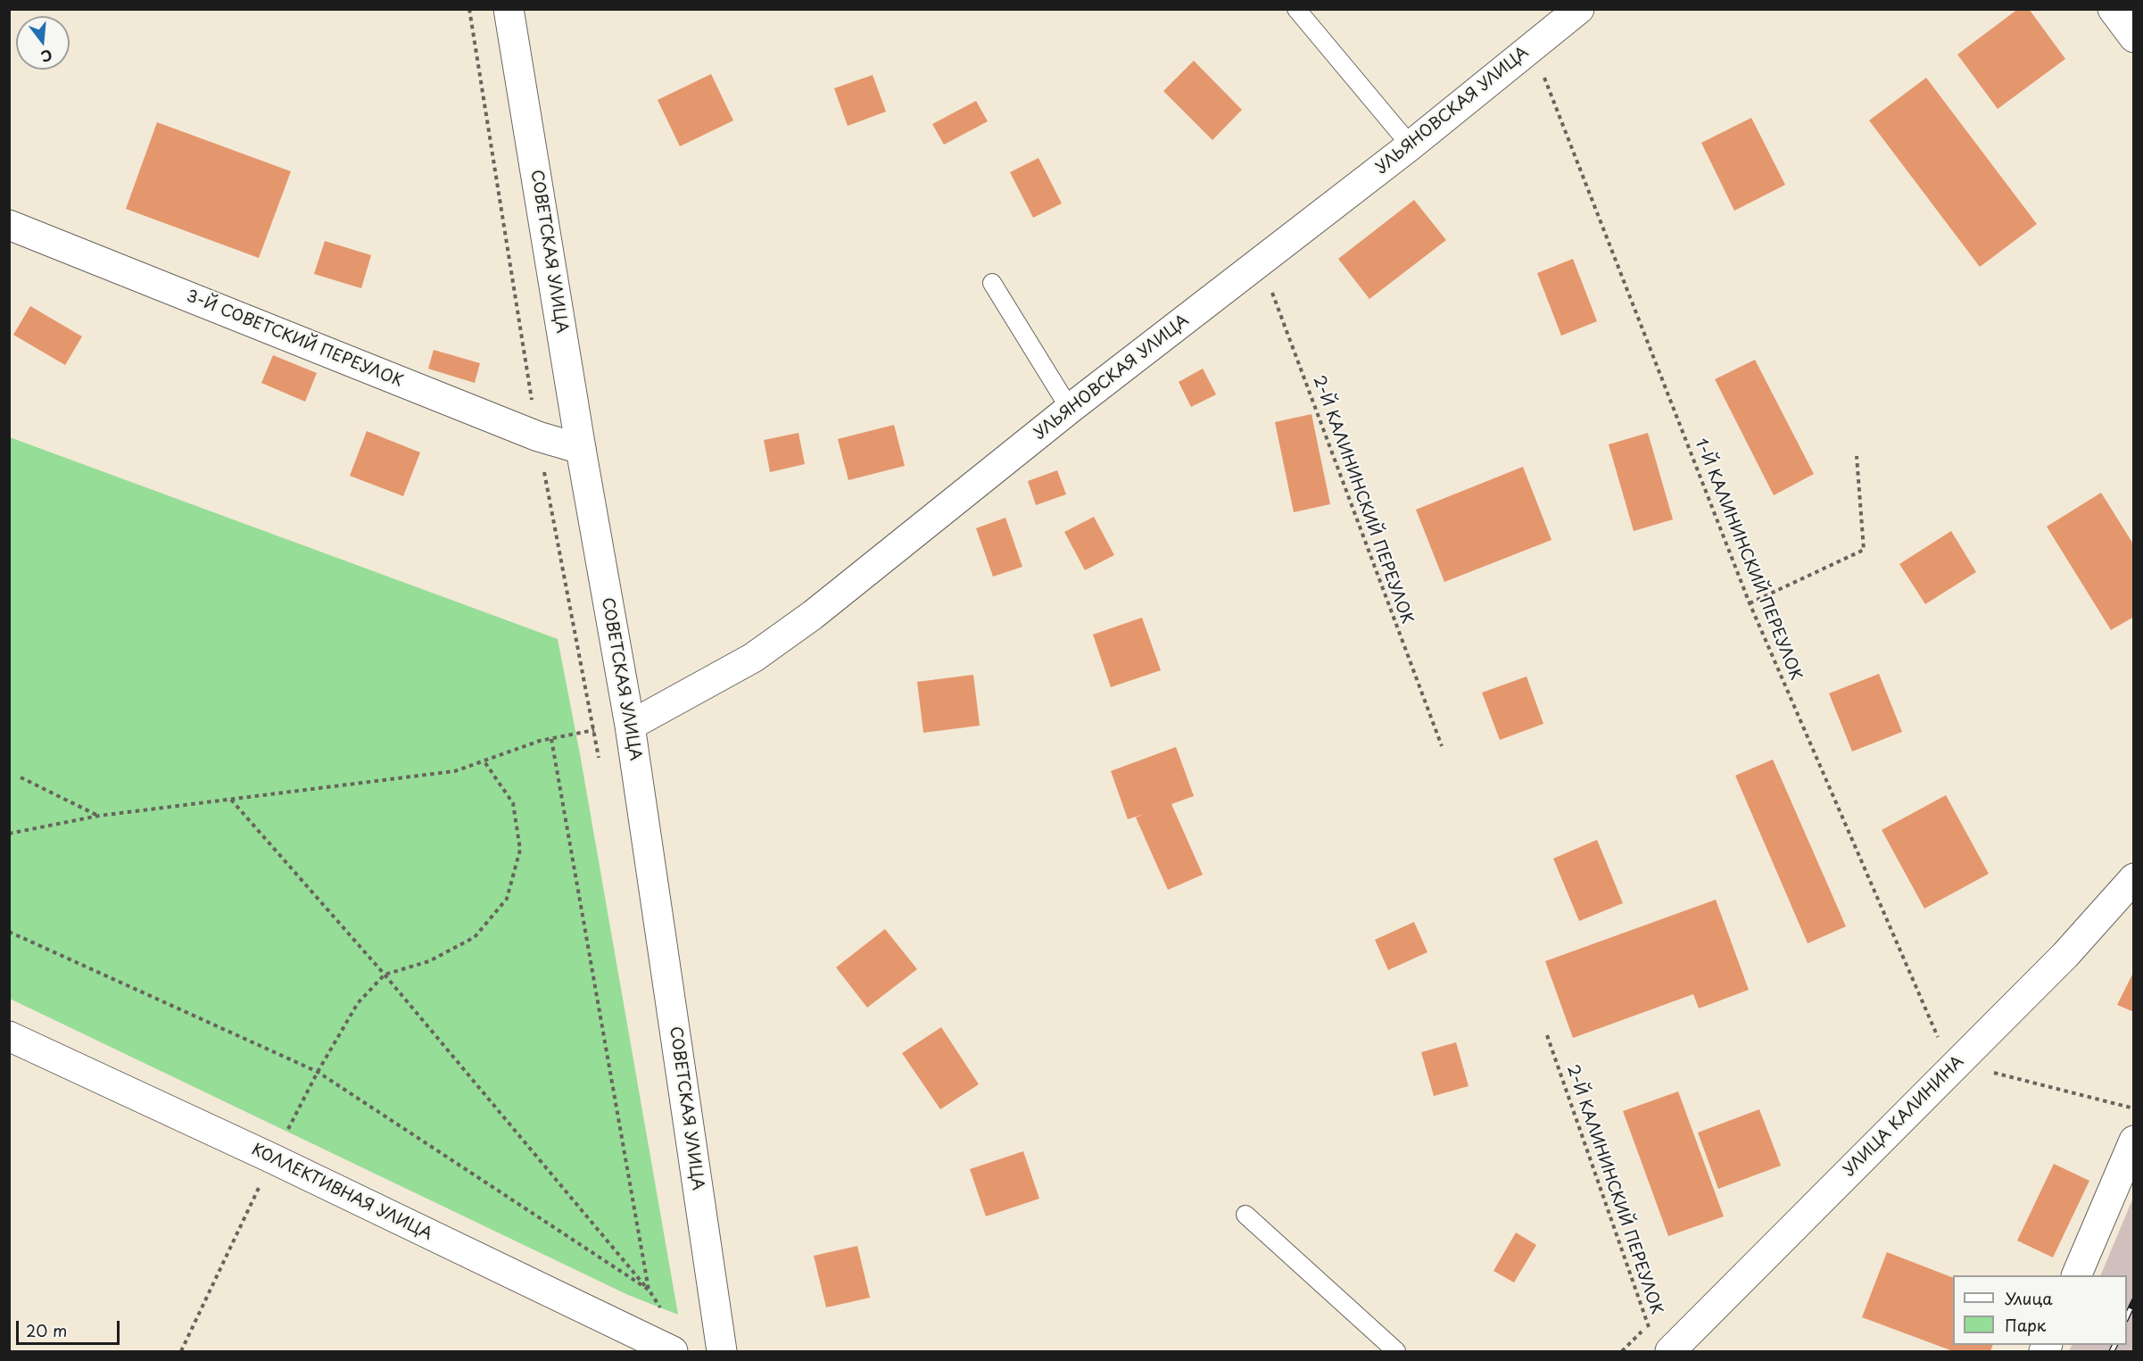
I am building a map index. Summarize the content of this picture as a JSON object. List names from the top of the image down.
{
  "streets": {
    "street": [
      "УЛЬЯНОВСКАЯ УЛИЦА",
      "СОВЕТСКАЯ УЛИЦА",
      "3-Й СОВЕТСКИЙ ПЕРЕУЛОК",
      "УЛИЦА КАЛИНИНА",
      "КОЛЛЕКТИВНАЯ УЛИЦА"
    ],
    "path": ["2-Й КАЛИНИНСКИЙ ПЕРЕУЛОК", "1-Й КАЛИНИНСКИЙ ПЕРЕУЛОК"]
  },
  "crossings": [
    ["УЛЬЯНОВСКАЯ УЛИЦА", "СОВЕТСКАЯ УЛИЦА"],
    ["УЛЬЯНОВСКАЯ УЛИЦА", "2-Й КАЛИНИНСКИЙ ПЕРЕУЛОК"],
    ["УЛЬЯНОВСКАЯ УЛИЦА", "1-Й КАЛИНИНСКИЙ ПЕРЕУЛОК"],
    ["СОВЕТСКАЯ УЛИЦА", "3-Й СОВЕТСКИЙ ПЕРЕУЛОК"],
    ["2-Й КАЛИНИНСКИЙ ПЕРЕУЛОК", "УЛИЦА КАЛИНИНА"],
    ["1-Й КАЛИНИНСКИЙ ПЕРЕУЛОК", "УЛИЦА КАЛИНИНА"]
  ],
  "legend": ["Улица", "Парк"],
  "scale_bar": "20 m",
  "north": "bottom"
}
